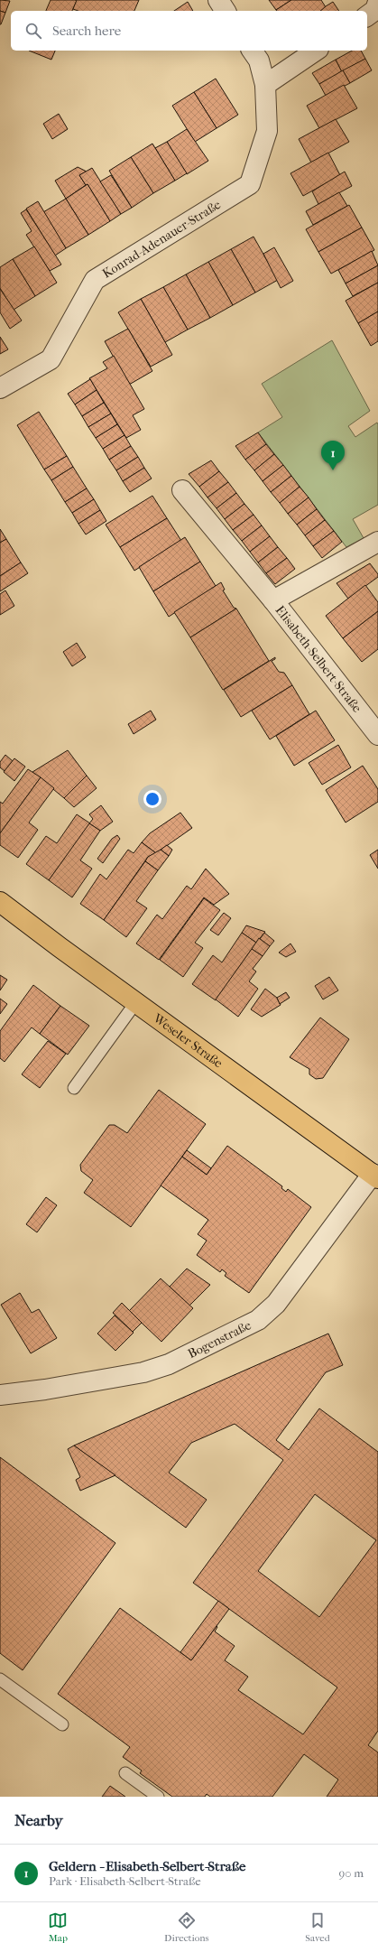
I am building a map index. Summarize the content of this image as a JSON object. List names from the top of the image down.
{
  "streets": {
    "main road": ["Weseler Straße"],
    "street": ["Konrad-Adenauer-Straße", "Elisabeth-Selbert-Straße", "Bogenstraße"]
  },
  "crossings": [
    ["Weseler Straße", "Bogenstraße"]
  ],
  "page": {
    "search": "Search here",
    "pins": "1",
    "heading": "Nearby",
    "list": [
      {
        "mark": "1",
        "name": "Geldern - Elisabeth-Selbert-Straße",
        "note": "Park · Elisabeth-Selbert-Straße",
        "value": "90 m"
      }
    ],
    "nav": ["Map", "Directions", "Saved"]
  }
}
